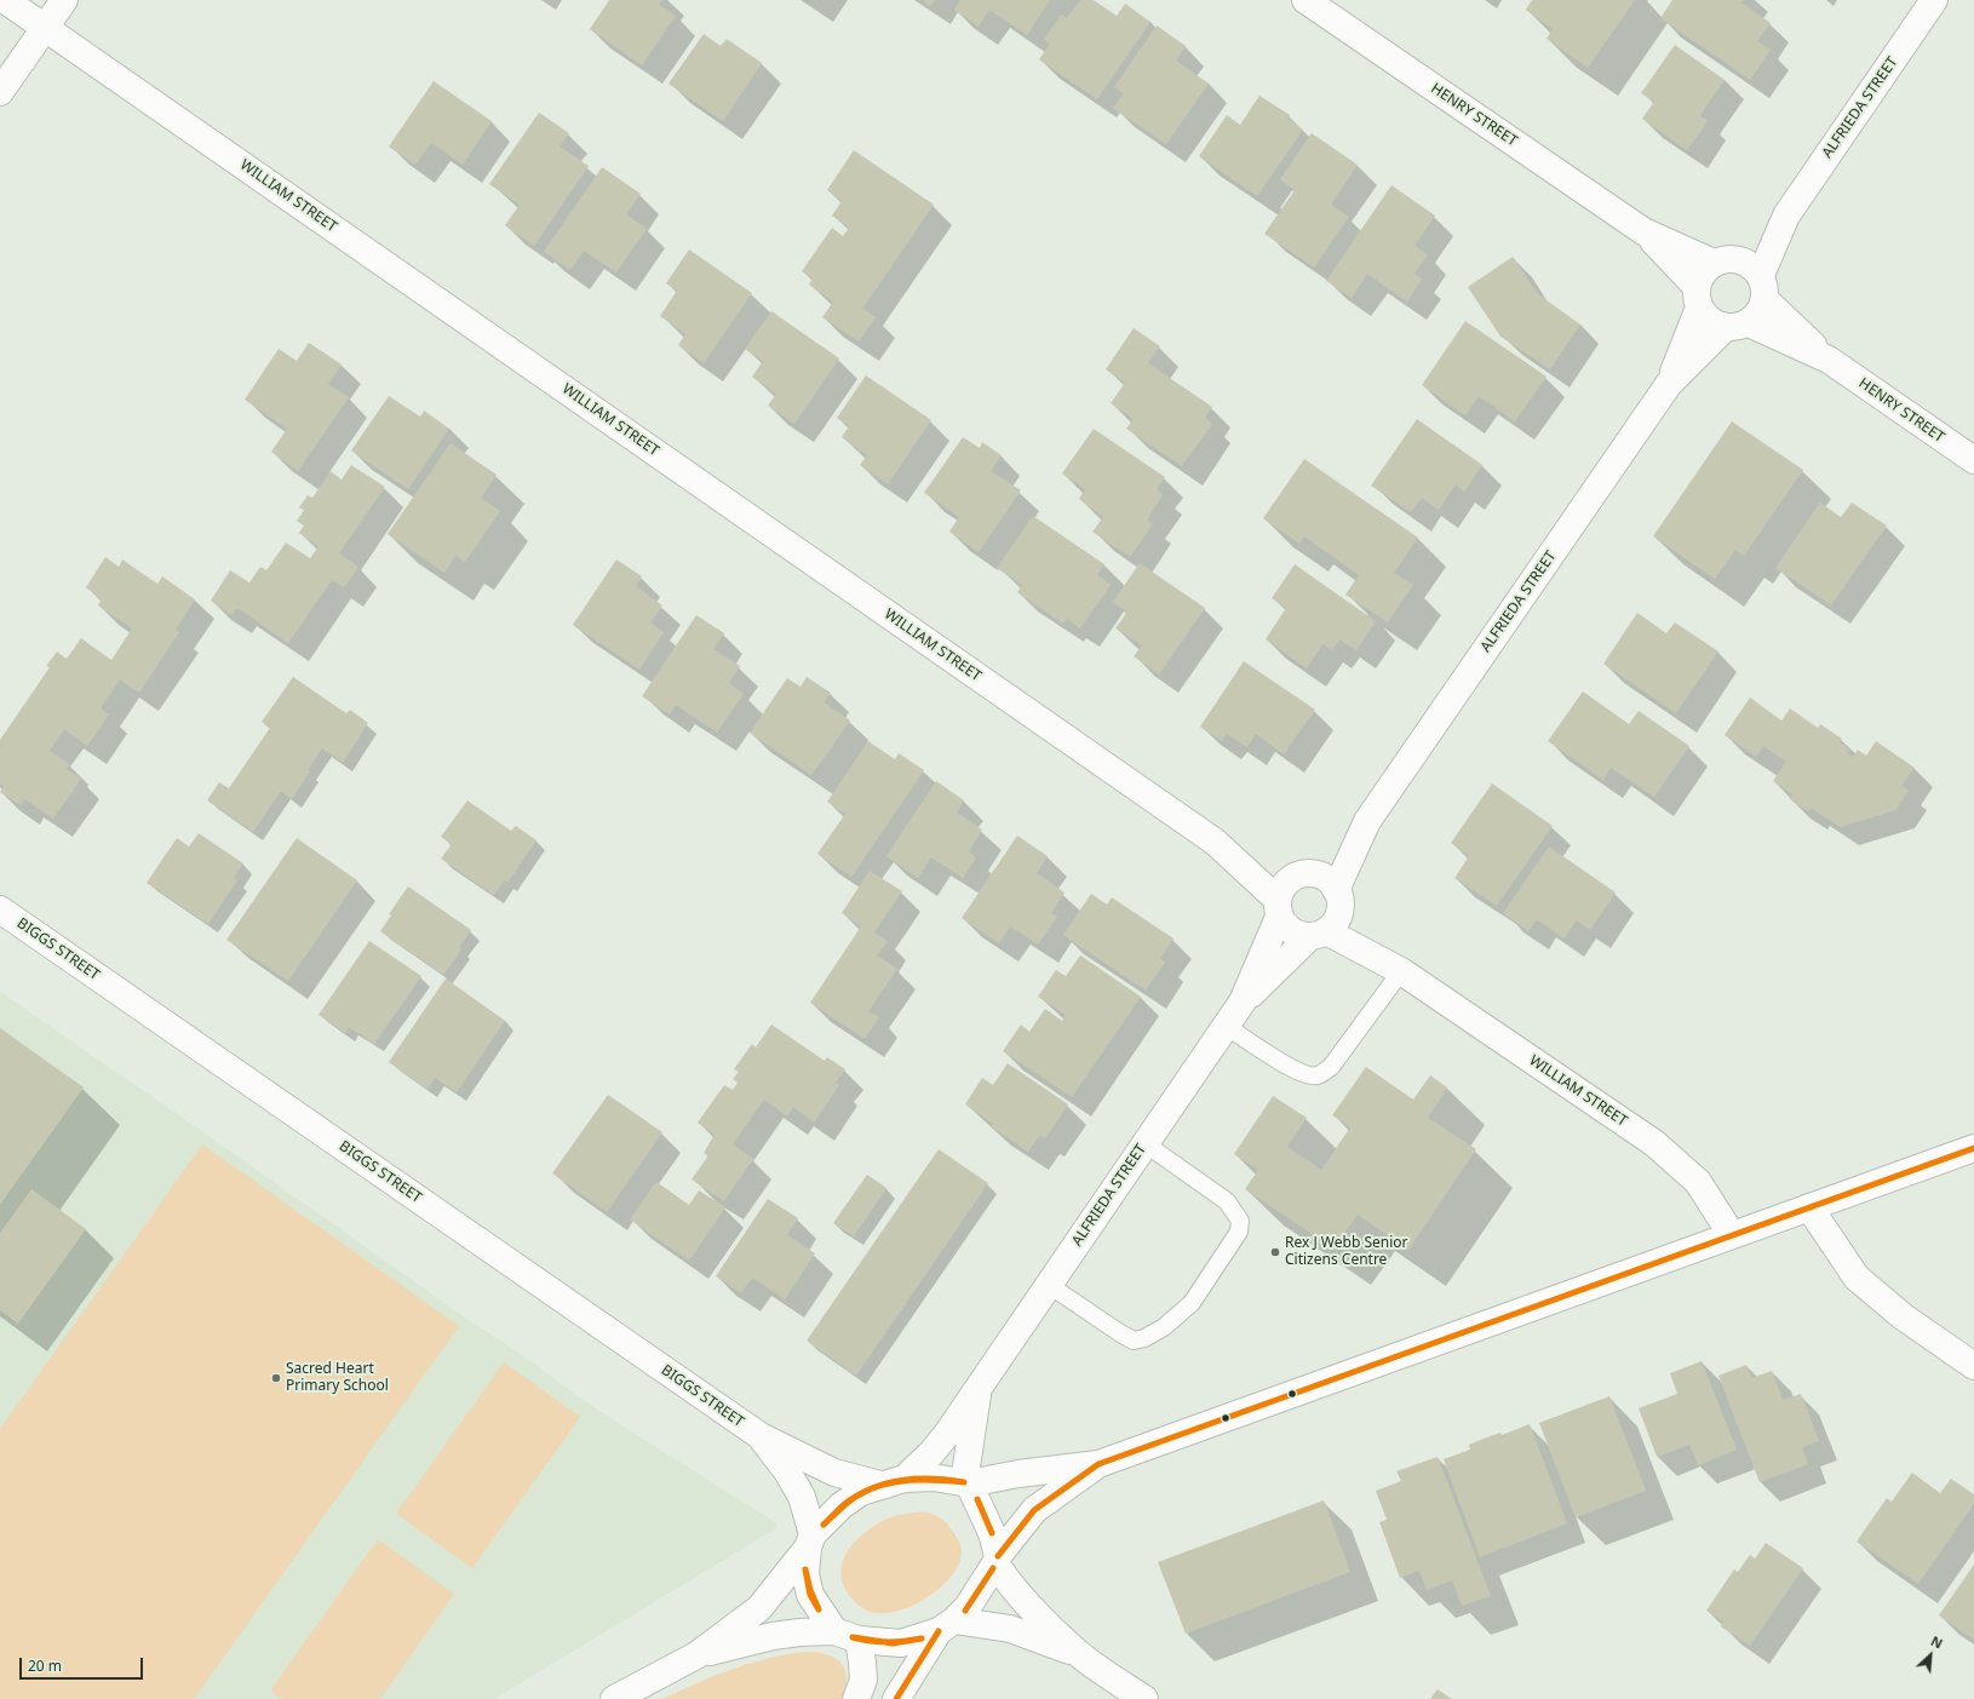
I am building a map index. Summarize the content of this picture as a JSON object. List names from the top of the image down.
{
  "streets": {
    "street": [
      "ALFRIEDA STREET",
      "HENRY STREET",
      "WILLIAM STREET",
      "BIGGS STREET"
    ]
  },
  "crossings": [
    ["ALFRIEDA STREET", "HENRY STREET"],
    ["ALFRIEDA STREET", "WILLIAM STREET"],
    ["ALFRIEDA STREET", "BIGGS STREET"]
  ],
  "places": ["Rex J Webb Senior Citizens Centre", "Sacred Heart Primary School"],
  "scale_bar": "20 m",
  "north": "top right"
}
